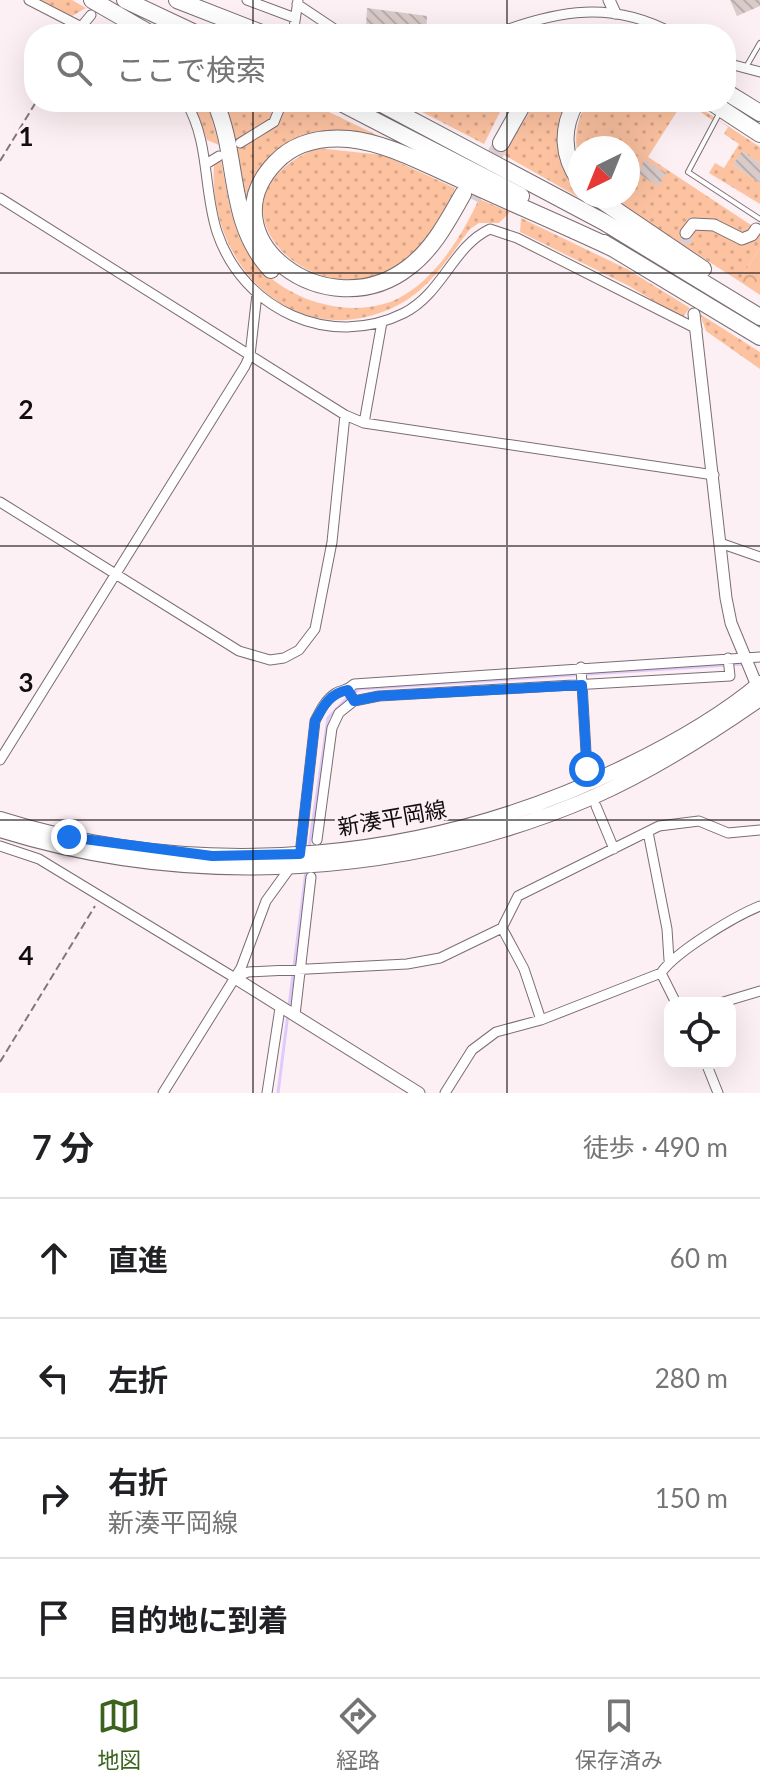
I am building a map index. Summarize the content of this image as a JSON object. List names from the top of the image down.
{
  "streets": {
    "main road": ["新湊平岡線"]
  },
  "north": "bottom left",
  "page": {
    "search": "ここで検索",
    "heading": ["7 分", "徒歩 · 490 m"],
    "list": [
      ["直進", "60 m"],
      ["左折", "280 m"],
      ["右折", "新湊平岡線", "150 m"],
      "目的地に到着"
    ],
    "nav": ["地図", "経路", "保存済み"]
  },
  "grid": {
    "rows": [
      "1",
      "2",
      "3",
      "4"
    ]
  }
}
